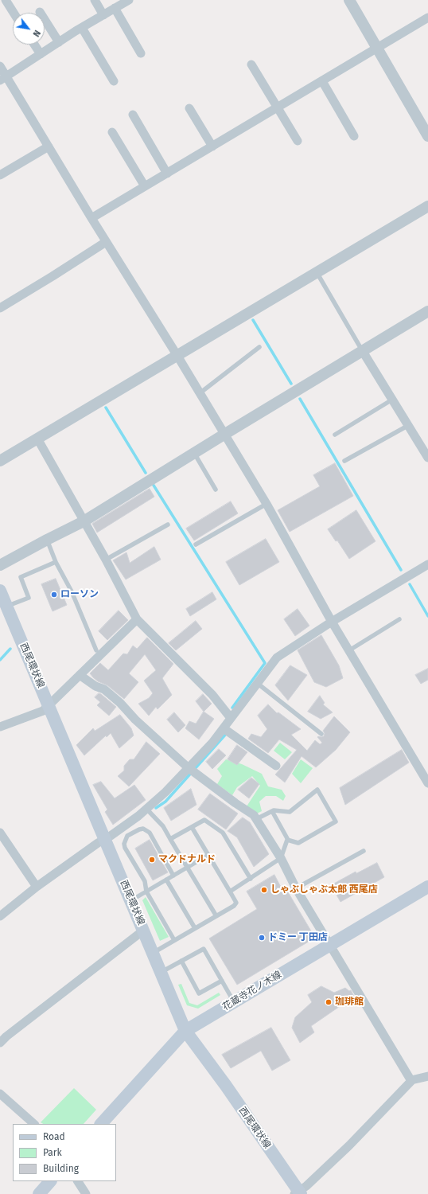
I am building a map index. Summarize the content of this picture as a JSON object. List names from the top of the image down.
{
  "streets": {
    "main road": ["西尾環状線", "花蔵寺花ノ木線"]
  },
  "crossings": [
    ["西尾環状線", "花蔵寺花ノ木線"]
  ],
  "places": [
    "ローソン",
    "マクドナルド",
    "しゃぶしゃぶ太郎 西尾店",
    "ドミー 丁田店",
    "珈琲館"
  ],
  "legend": ["Road", "Park", "Building"],
  "north": "bottom right"
}
